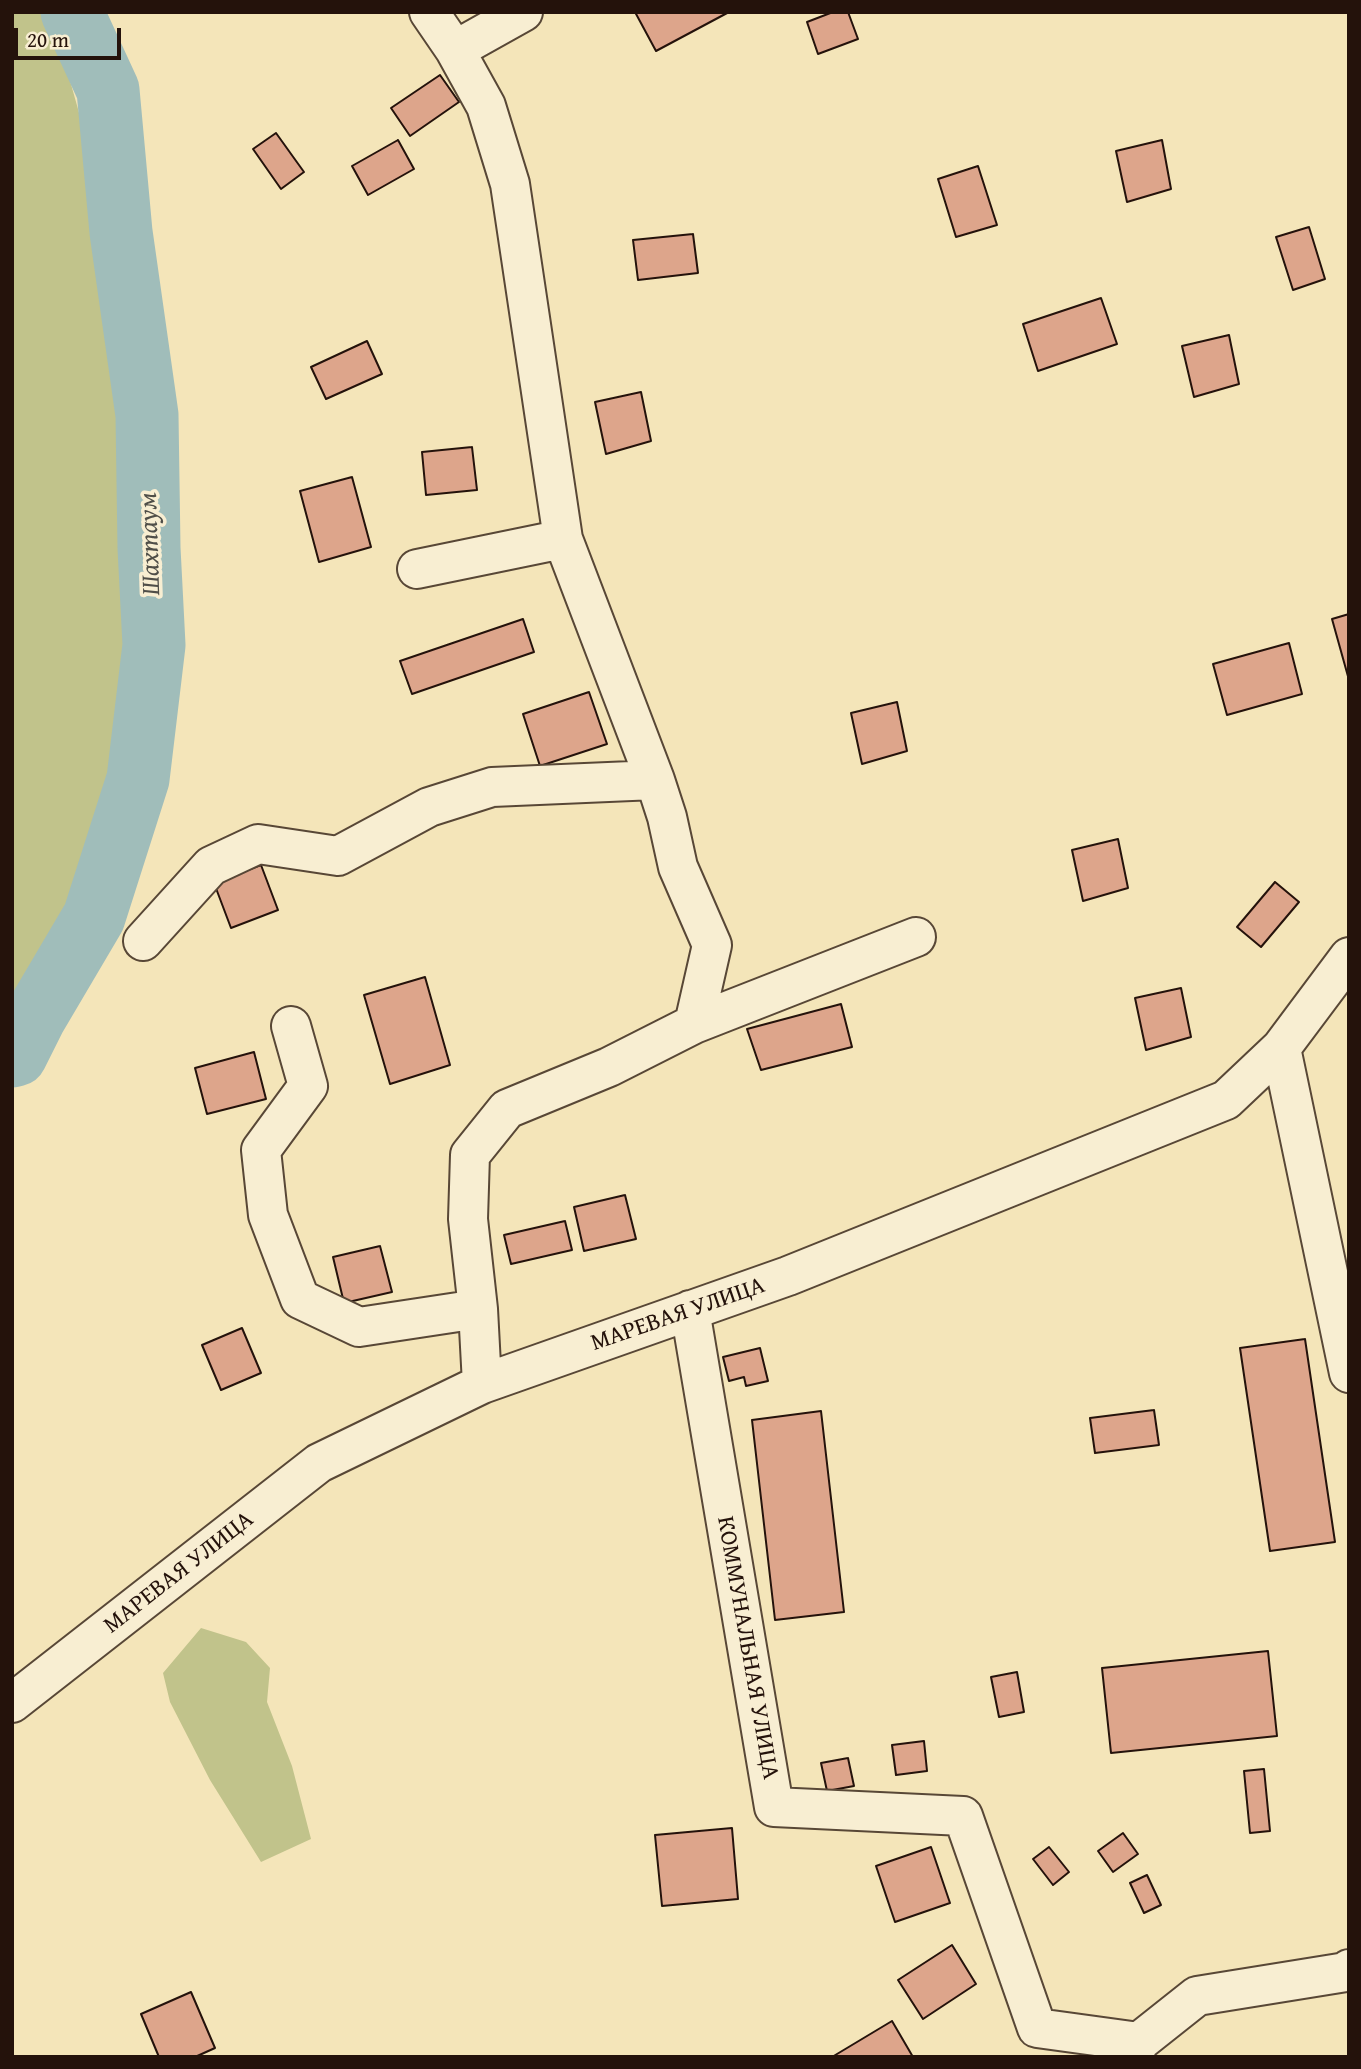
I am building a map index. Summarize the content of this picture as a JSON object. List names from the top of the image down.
{
  "streets": {
    "street": ["МАРЕВАЯ УЛИЦА", "КОММУНАЛЬНАЯ УЛИЦА"]
  },
  "crossings": [
    ["МАРЕВАЯ УЛИЦА", "КОММУНАЛЬНАЯ УЛИЦА"]
  ],
  "water": ["Шахтаум"],
  "scale_bar": "20 m"
}
